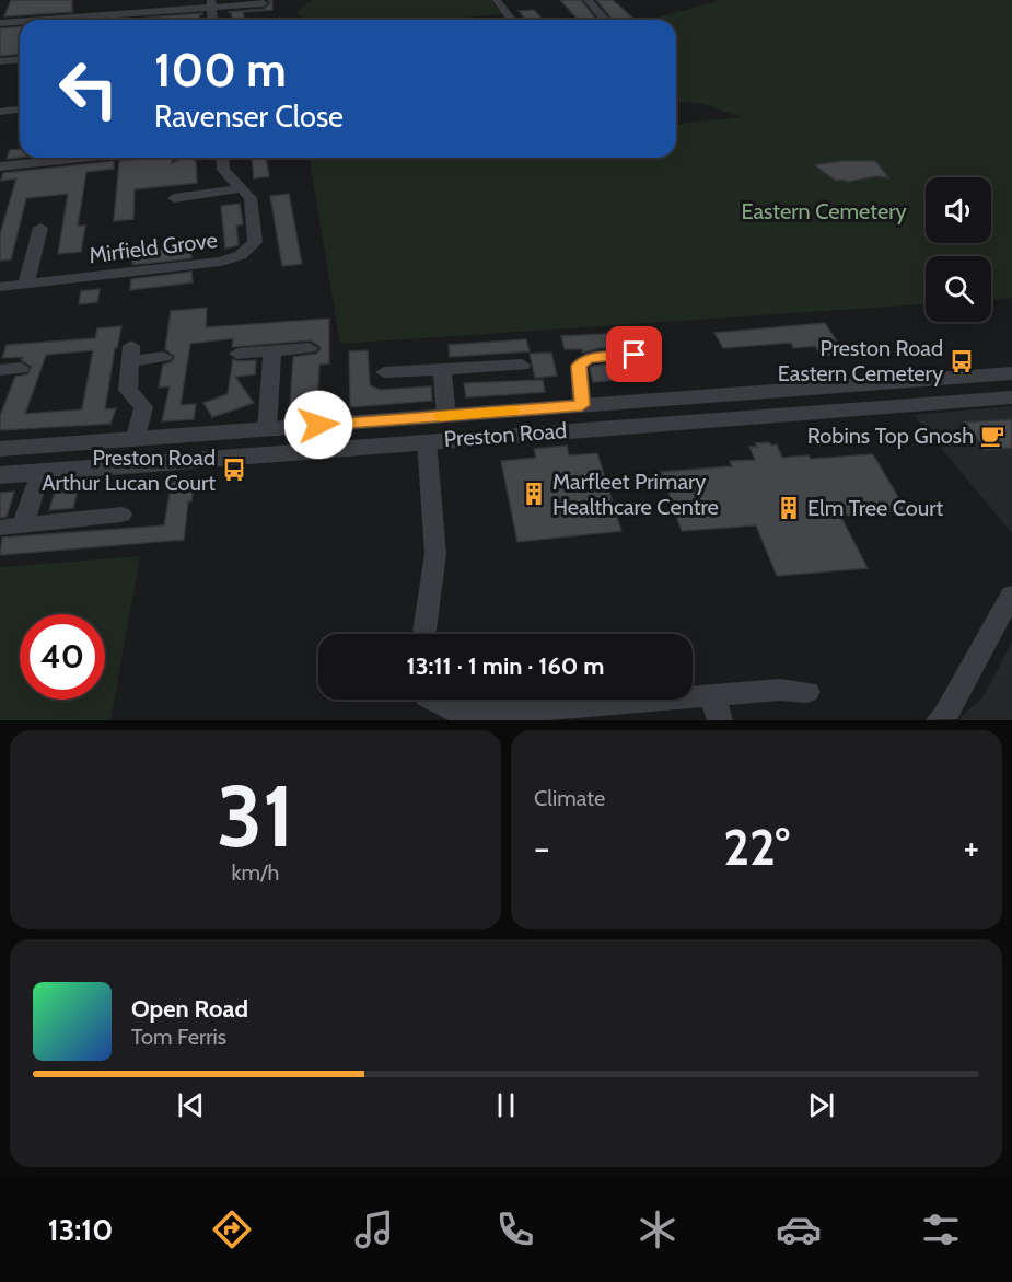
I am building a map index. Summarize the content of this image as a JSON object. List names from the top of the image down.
{
  "streets": {
    "street": ["Mirfield Grove", "Preston Road"]
  },
  "parks": ["Eastern Cemetery"],
  "places": {
    "bus stop": ["Preston Road Eastern Cemetery", "Preston Road Arthur Lucan Court"],
    "cafe": ["Robins Top Gnosh"],
    "building": ["Marfleet Primary Healthcare Centre", "Elm Tree Court"]
  },
  "page": {
    "turn": ["100 m", "Ravenser Close"],
    "limit": "40",
    "trip": "13:11 · 1 min · 160 m",
    "tile": [
      ["31", "km/h"],
      "Climate"
    ],
    "heat": ["−", "22°", "+"],
    "song": ["Open Road", "Tom Ferris"],
    "tabs": "13:10"
  }
}
